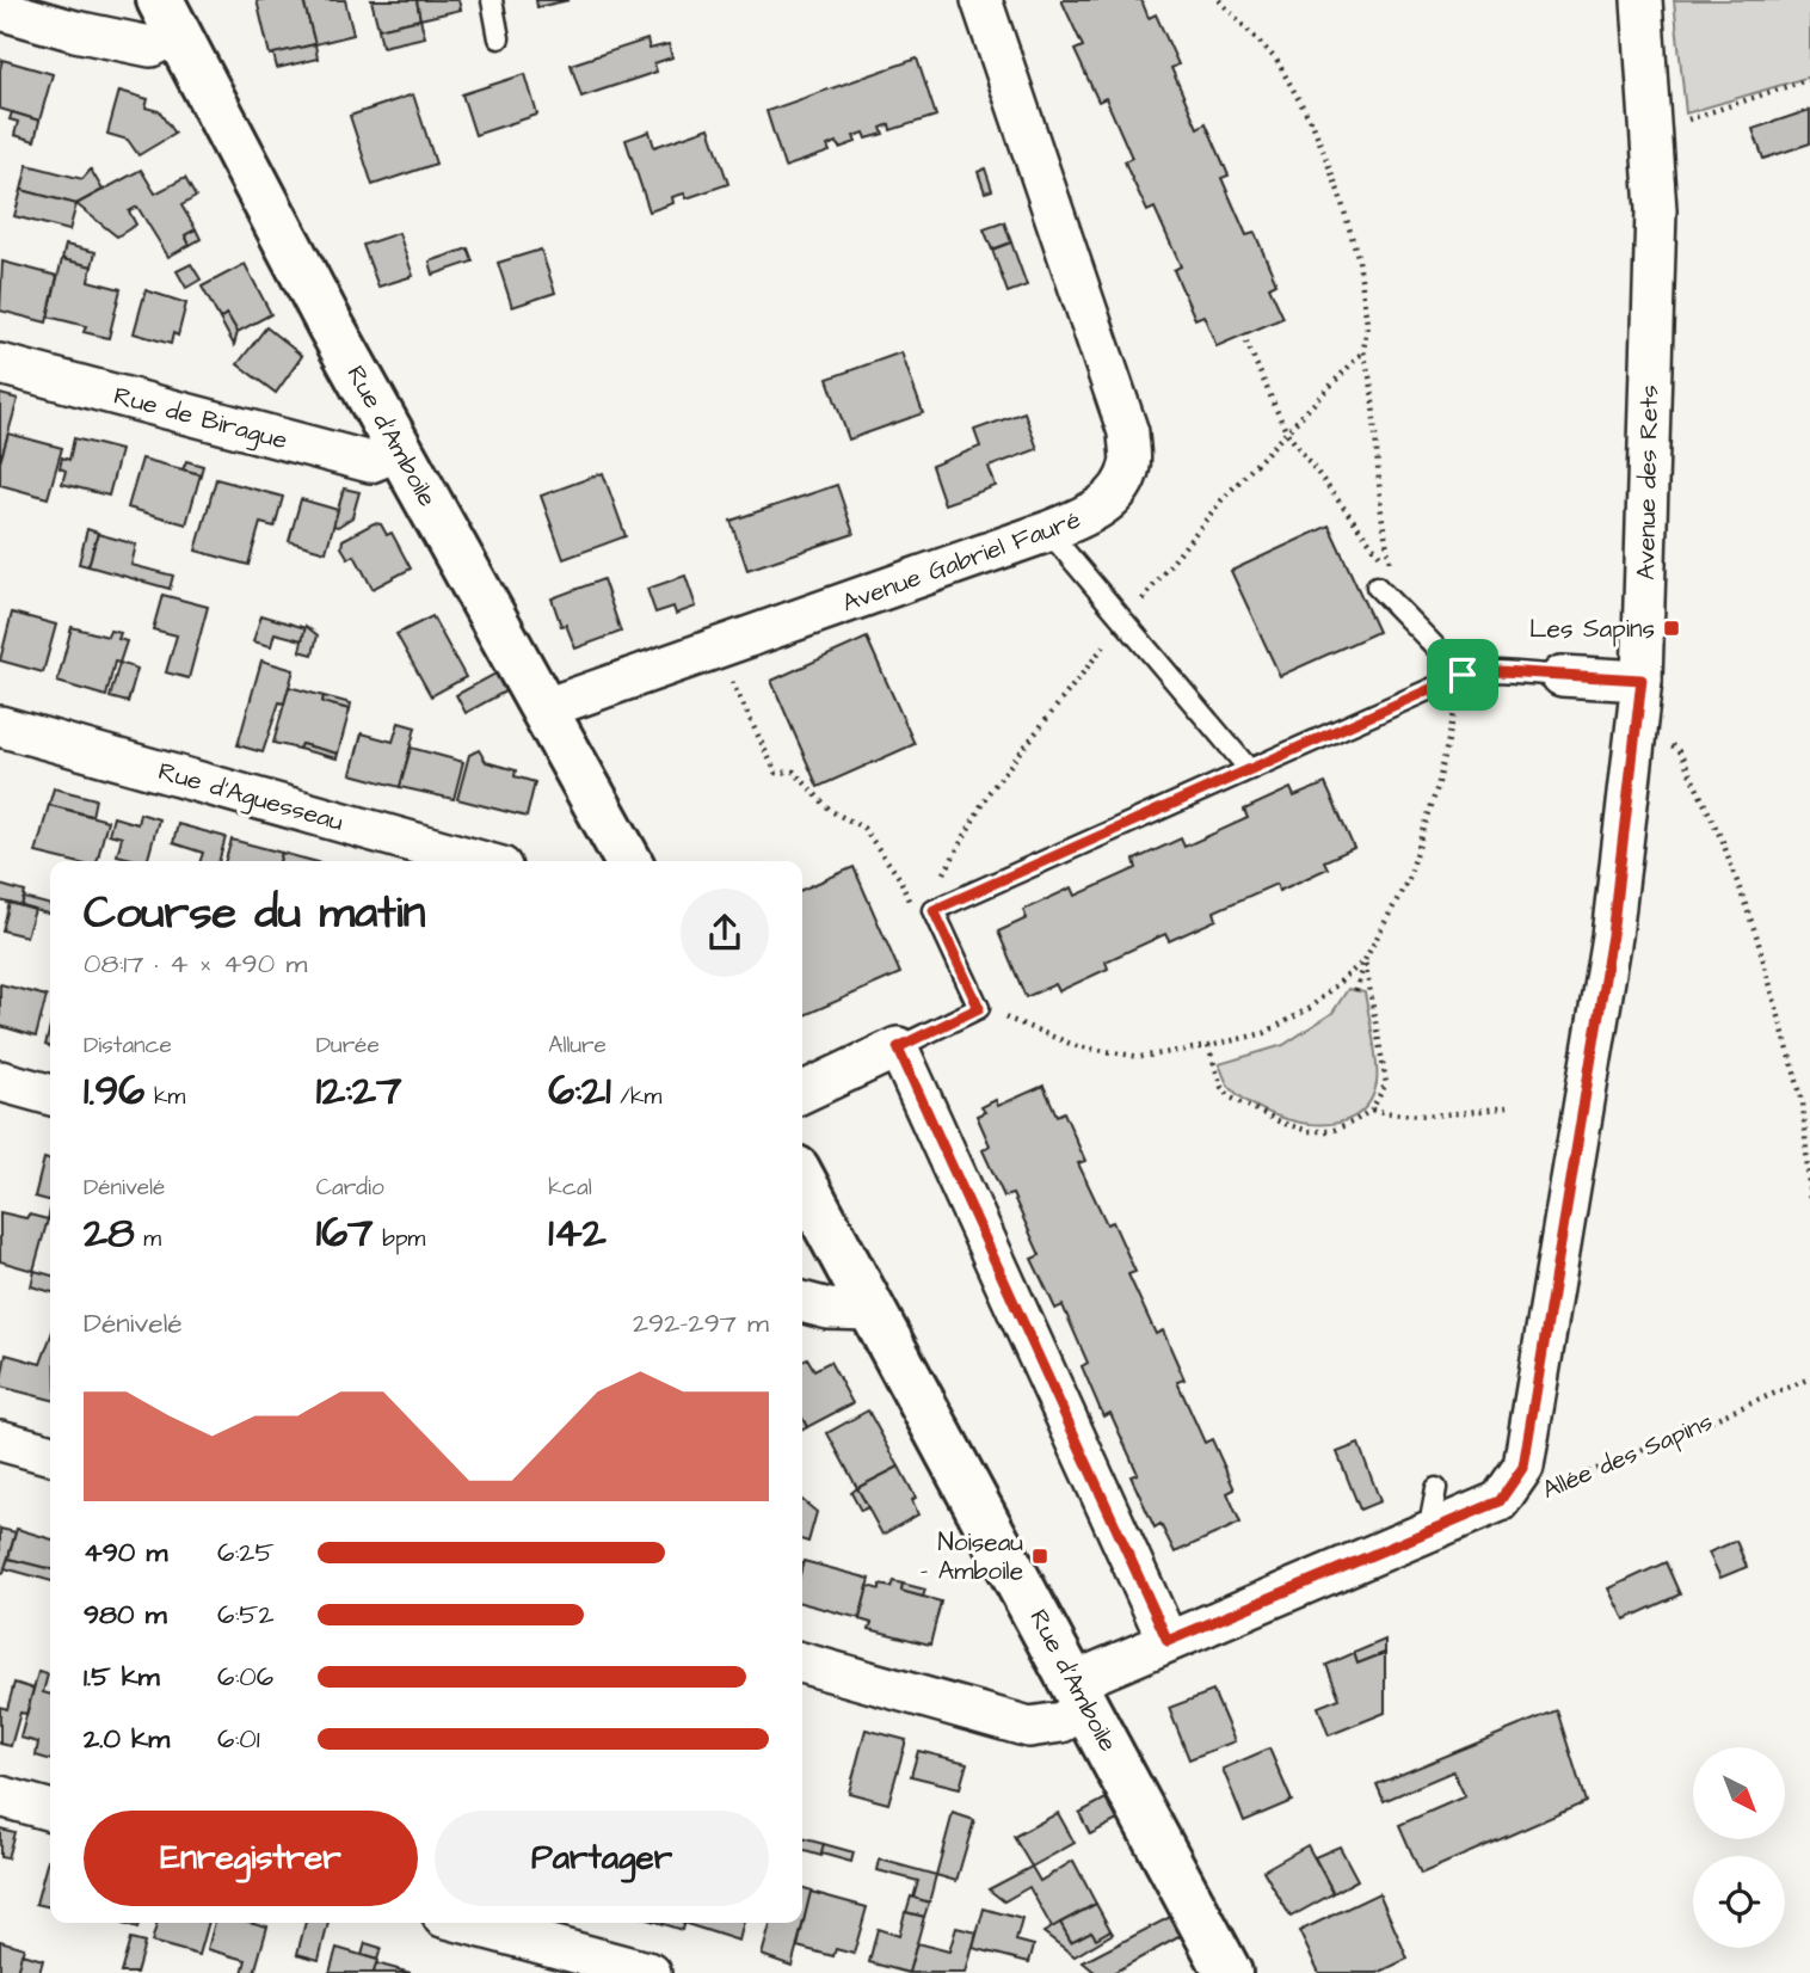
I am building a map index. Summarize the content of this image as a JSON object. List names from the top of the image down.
{
  "streets": {
    "street": [
      "Rue de Birague",
      "Rue d'Amboile",
      "Avenue des Rets",
      "Avenue Gabriel Fauré",
      "Rue d'Aguesseau"
    ],
    "path": ["Allée des Sapins"]
  },
  "crossings": [
    ["Rue de Birague", "Rue d'Amboile"],
    ["Rue d'Amboile", "Avenue Gabriel Fauré"],
    ["Avenue des Rets", "Allée des Sapins"]
  ],
  "places": {
    "transit": ["Les Sapins", "Noiseau - Amboile"]
  },
  "north": "bottom right",
  "page": {
    "heading": ["Course du matin", "08:17 · 4 × 490 m"],
    "stats": [
      ["Distance", "1.96 km"],
      ["Durée", "12:27"],
      ["Allure", "6:21 /km"],
      ["Dénivelé", "28 m"],
      ["Cardio", "167 bpm"],
      ["kcal", "142"]
    ],
    "chart": ["Dénivelé", "292–297 m"],
    "list": [
      {
        "name": "490 m",
        "note": "6:25"
      },
      {
        "name": "980 m",
        "note": "6:52"
      },
      {
        "name": "1.5 km",
        "note": "6:06"
      },
      {
        "name": "2.0 km",
        "note": "6:01"
      }
    ],
    "buttons": ["Enregistrer", "Partager"]
  }
}
